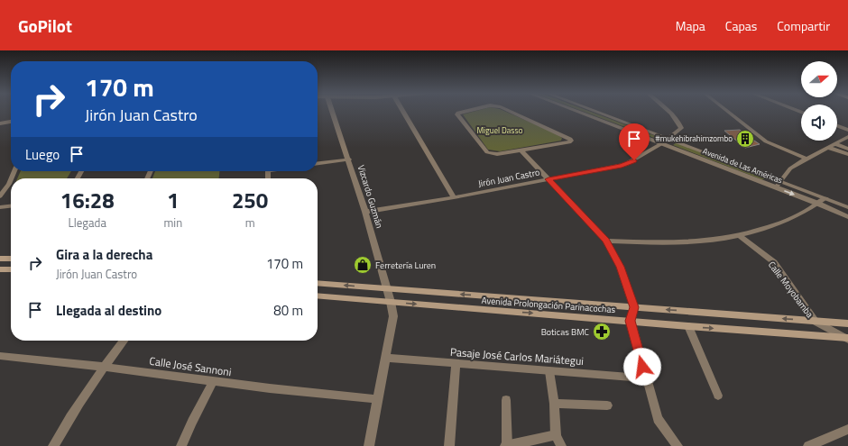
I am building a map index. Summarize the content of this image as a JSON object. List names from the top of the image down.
{
  "streets": {
    "main road": ["Avenida Prolongación Parinacochas"],
    "street": [
      "Avenida de Las Américas",
      "Jirón Juan Castro",
      "Vizcardo Guzmán",
      "Calle Moyobamba",
      "Pasaje José Carlos Mariátegui",
      "Calle José Sannoni"
    ]
  },
  "crossings": [
    ["Avenida de Las Américas", "Jirón Juan Castro"],
    ["Jirón Juan Castro", "Vizcardo Guzmán"],
    ["Vizcardo Guzmán", "Avenida Prolongación Parinacochas"],
    ["Vizcardo Guzmán", "Pasaje José Carlos Mariátegui"],
    ["Vizcardo Guzmán", "Calle José Sannoni"],
    ["Calle Moyobamba", "Avenida Prolongación Parinacochas"]
  ],
  "parks": ["Miguel Dasso"],
  "places": {
    "building": ["#mukehibrahimzombo"],
    "shop": ["Ferretería Luren"],
    "pharmacy": ["Boticas BMC"]
  },
  "north": "right",
  "page": {
    "header": "GoPilot",
    "nav": ["Mapa", "Capas", "Compartir"],
    "turn": ["170 m", "Jirón Juan Castro"],
    "then": "Luego",
    "eta": [
      "16:28",
      "Llegada",
      "1",
      "min",
      "250",
      "m"
    ],
    "list": [
      {
        "name": "Gira a la derecha",
        "note": "Jirón Juan Castro",
        "value": "170 m"
      },
      {
        "name": "Llegada al destino",
        "value": "80 m"
      }
    ]
  }
}
